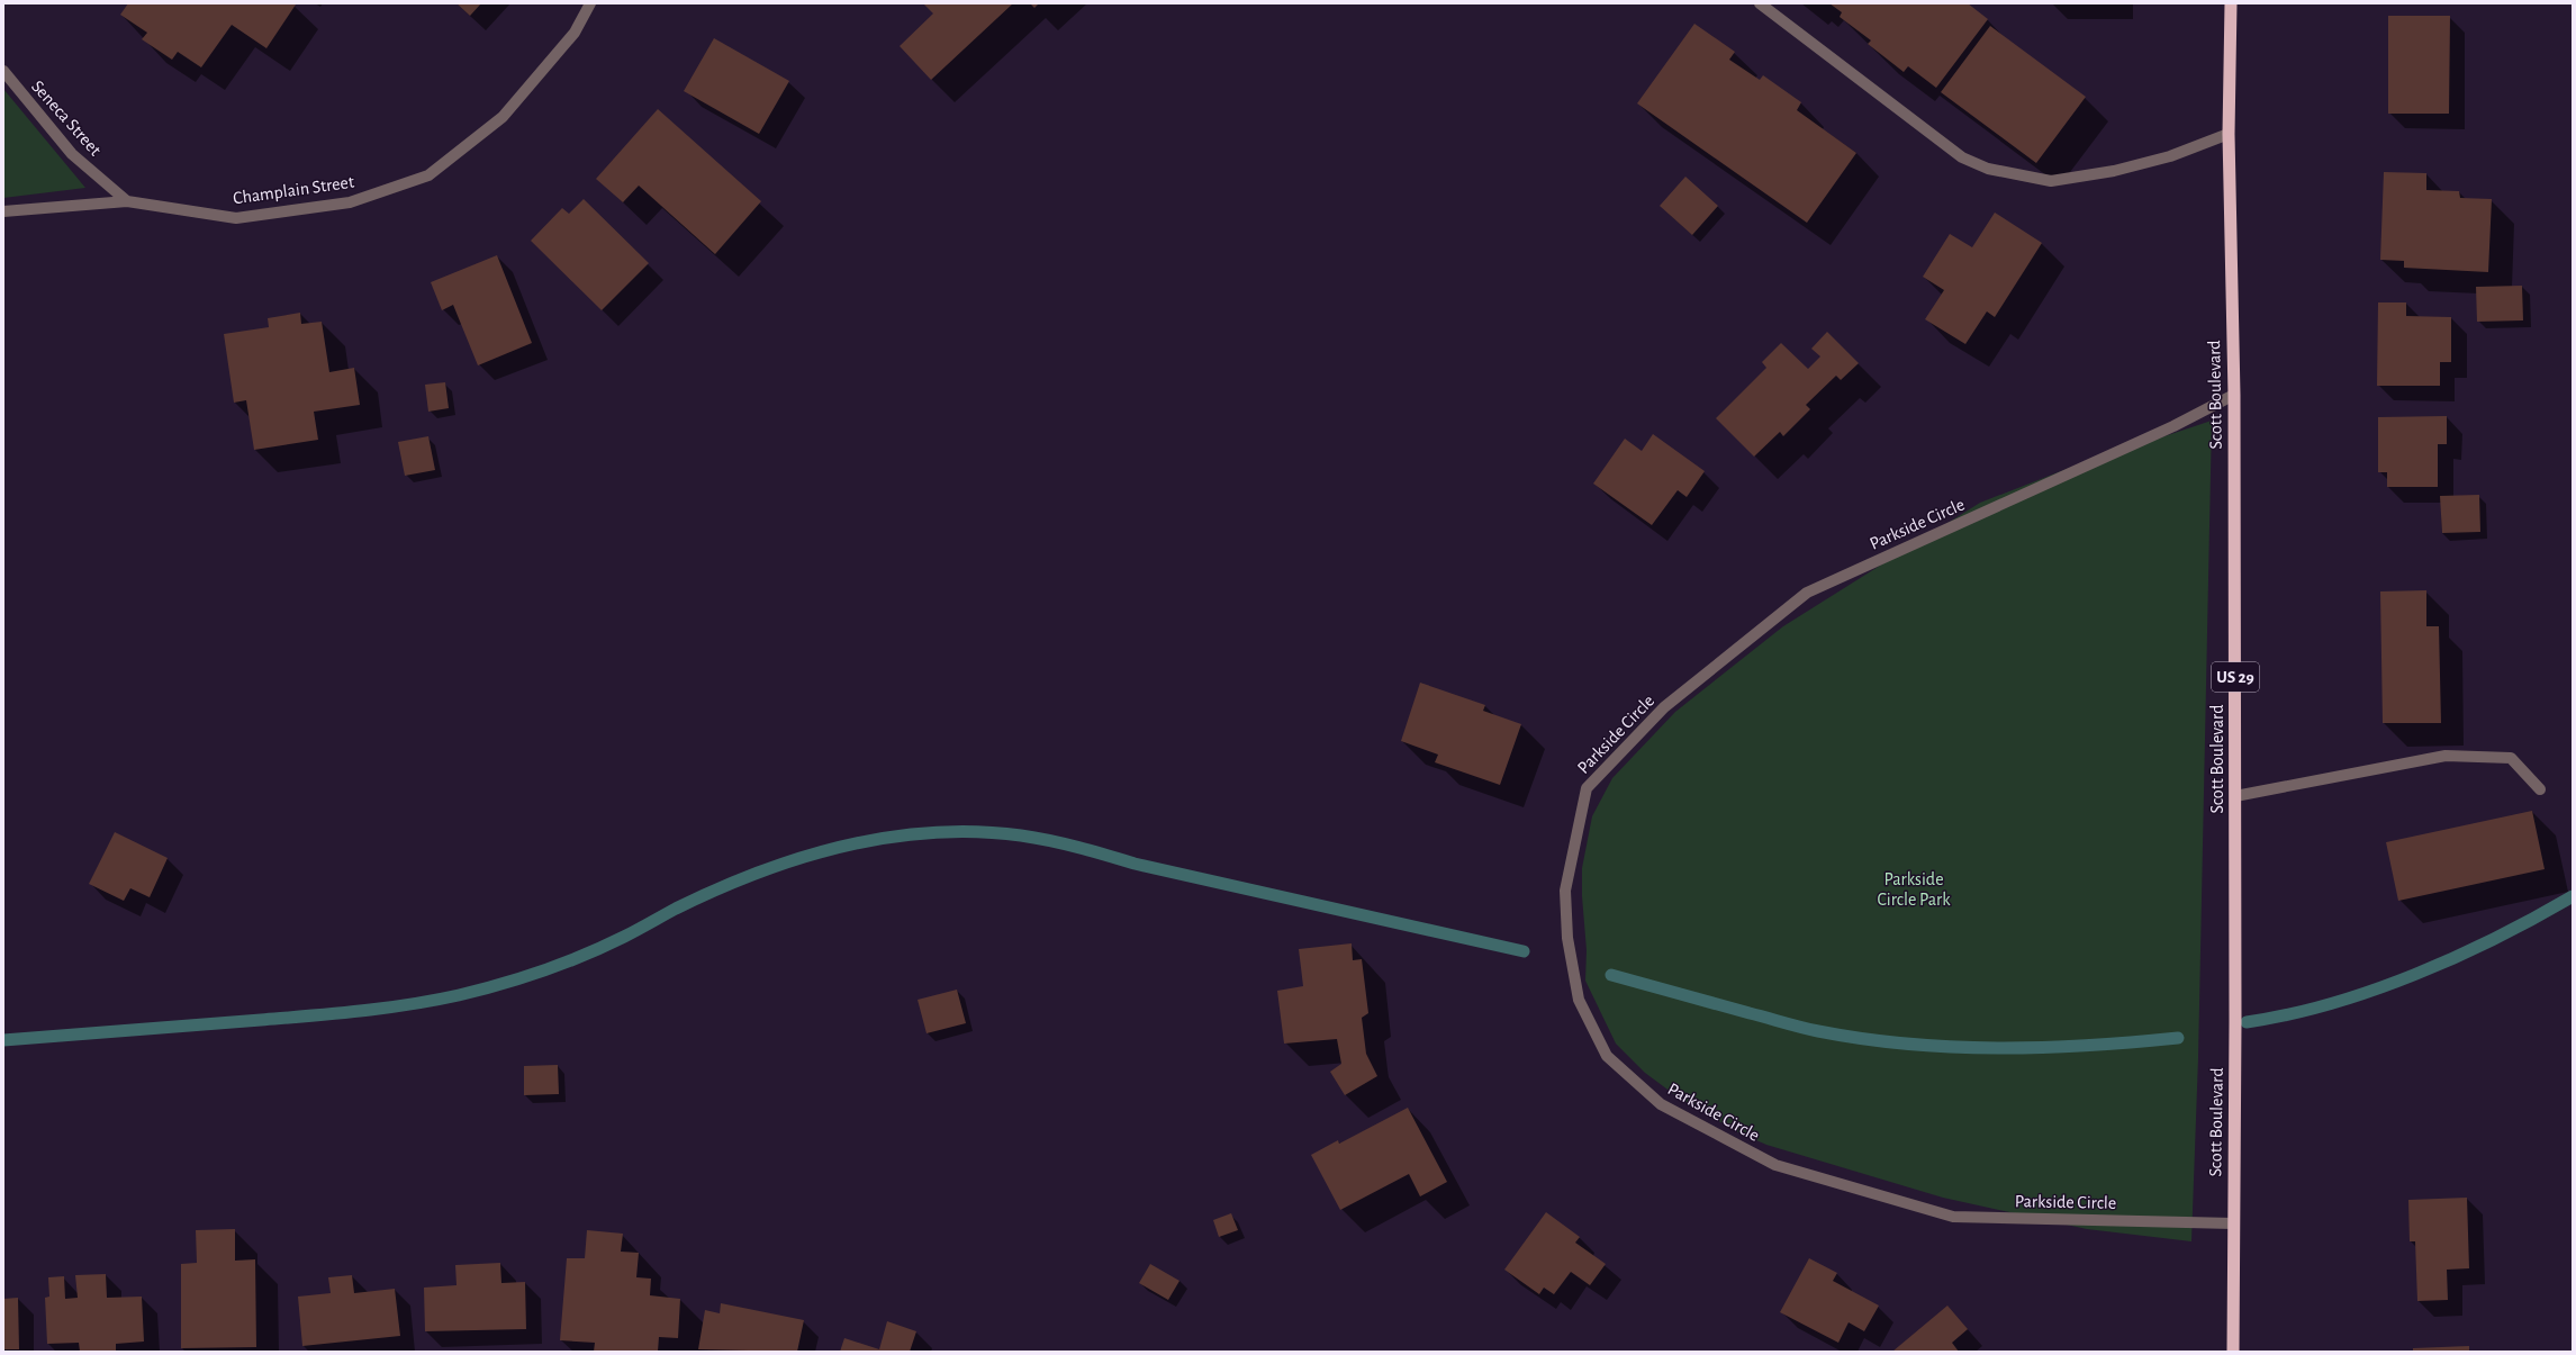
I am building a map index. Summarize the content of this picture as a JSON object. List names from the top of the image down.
{
  "streets": {
    "highway": ["Scott Boulevard", "US 29"],
    "street": ["Seneca Street", "Champlain Street", "Parkside Circle"]
  },
  "crossings": [
    ["Seneca Street", "Champlain Street"],
    ["Scott Boulevard", "Parkside Circle"]
  ],
  "parks": ["Parkside Circle Park"]
}
